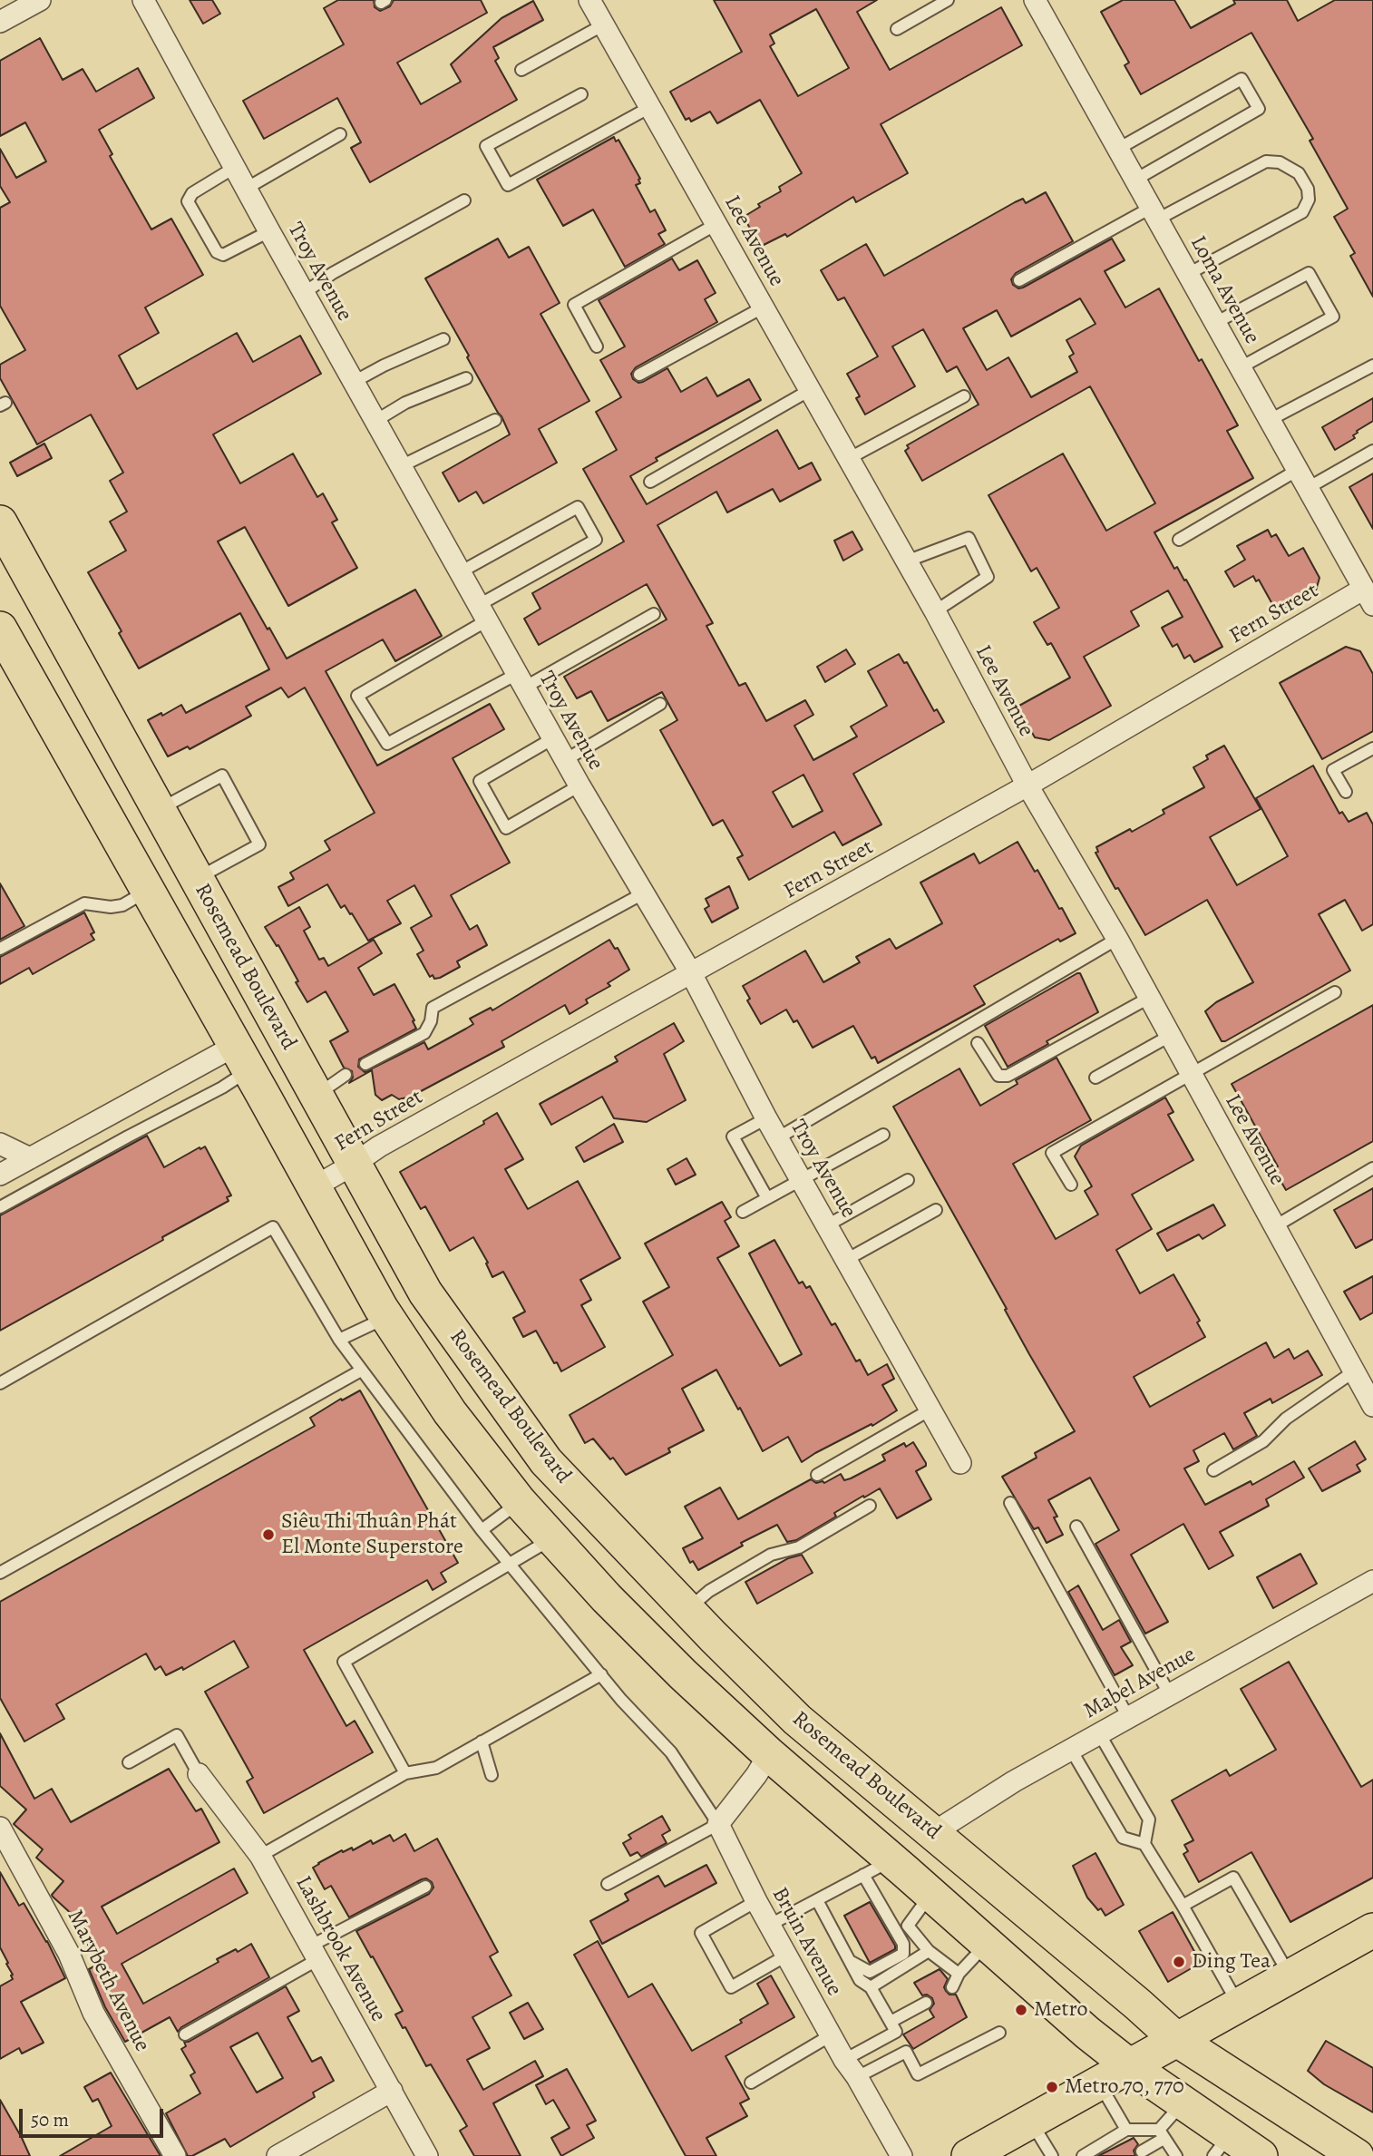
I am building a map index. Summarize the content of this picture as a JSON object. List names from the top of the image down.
{
  "streets": {
    "main road": ["Rosemead Boulevard"],
    "street": [
      "Lee Avenue",
      "Troy Avenue",
      "Loma Avenue",
      "Fern Street",
      "Mabel Avenue",
      "Bruin Avenue",
      "Lashbrook Avenue",
      "Marybeth Avenue"
    ]
  },
  "crossings": [
    ["Lee Avenue", "Fern Street"],
    ["Troy Avenue", "Fern Street"],
    ["Loma Avenue", "Fern Street"],
    ["Fern Street", "Rosemead Boulevard"],
    ["Rosemead Boulevard", "Mabel Avenue"]
  ],
  "places": [
    "Siêu Thi Thuân Phát El Monte Superstore",
    "Ding Tea",
    "Metro",
    "Metro 70, 770"
  ],
  "scale_bar": "50 m"
}
